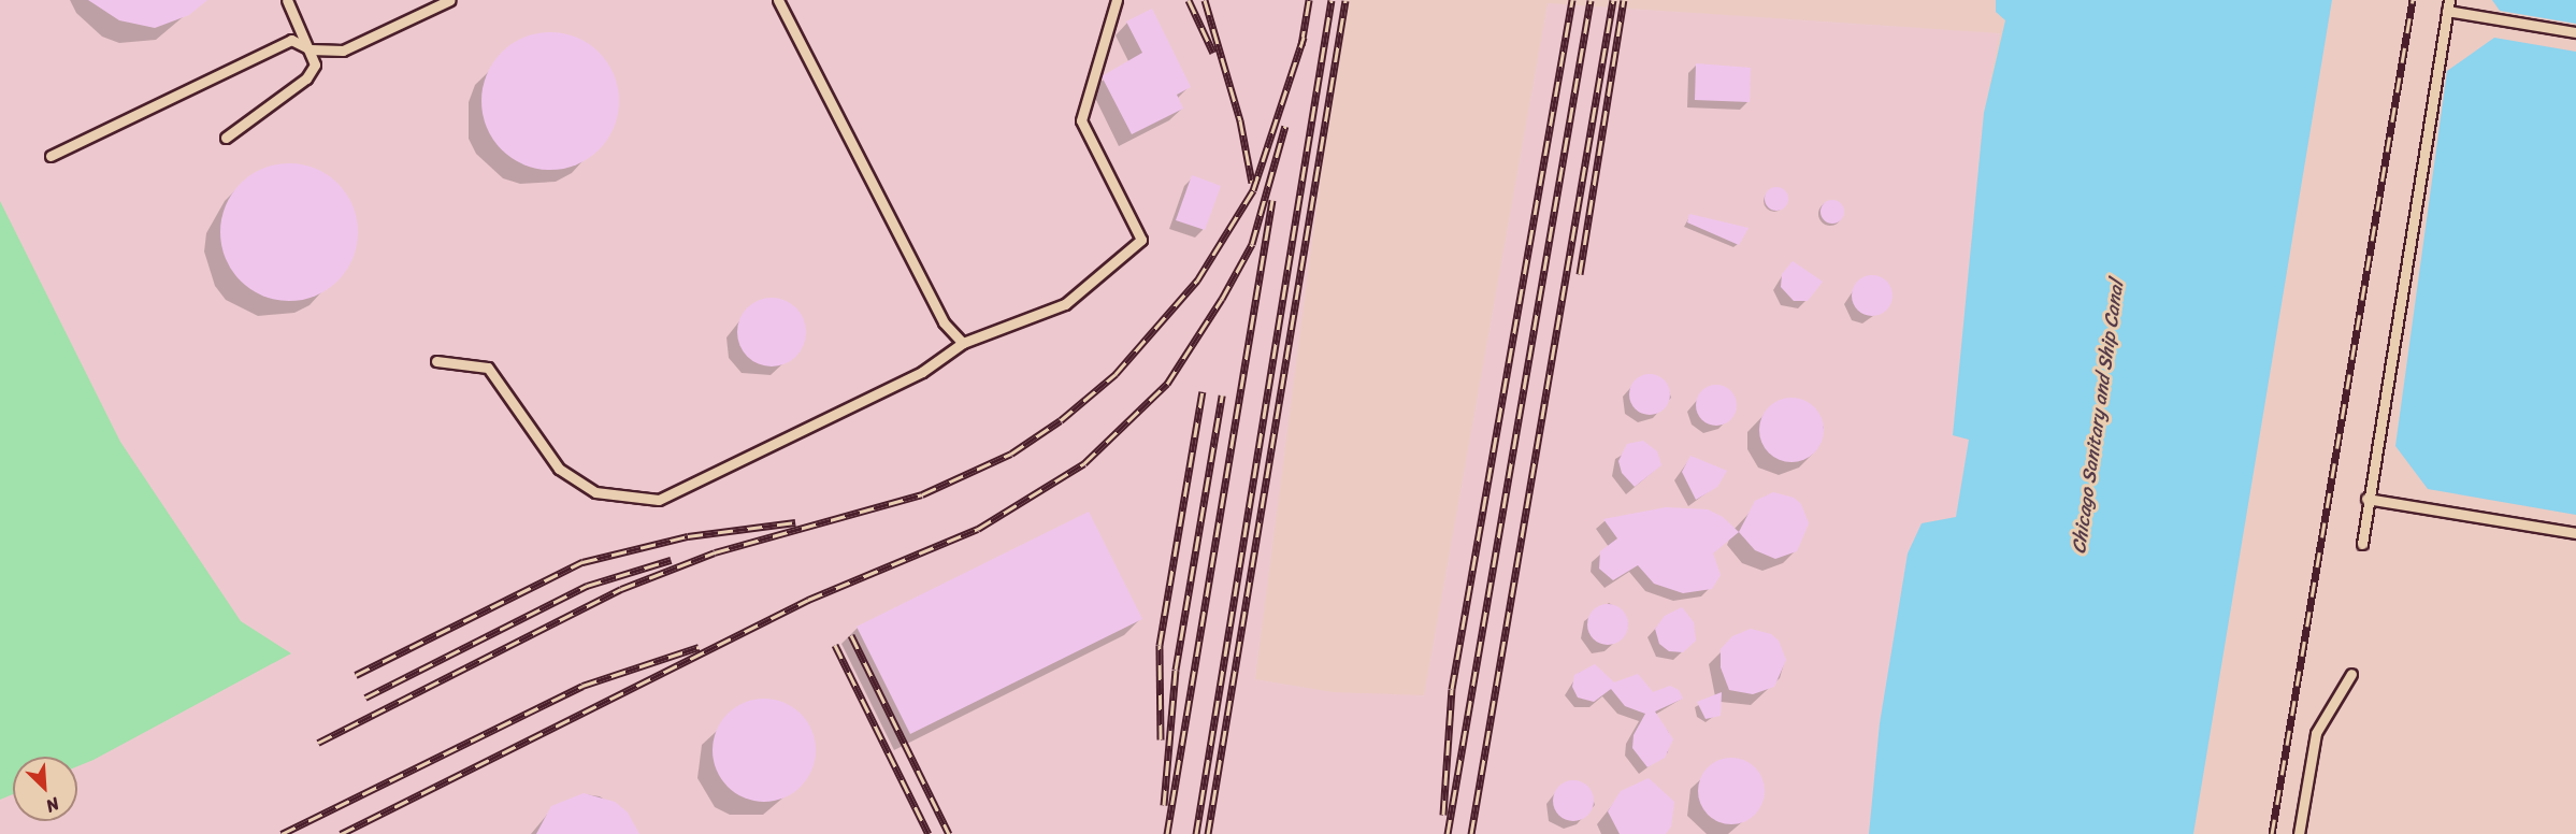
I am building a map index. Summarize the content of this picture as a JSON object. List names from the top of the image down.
{
  "water": ["Chicago Sanitary and Ship Canal"],
  "north": "bottom right"
}
